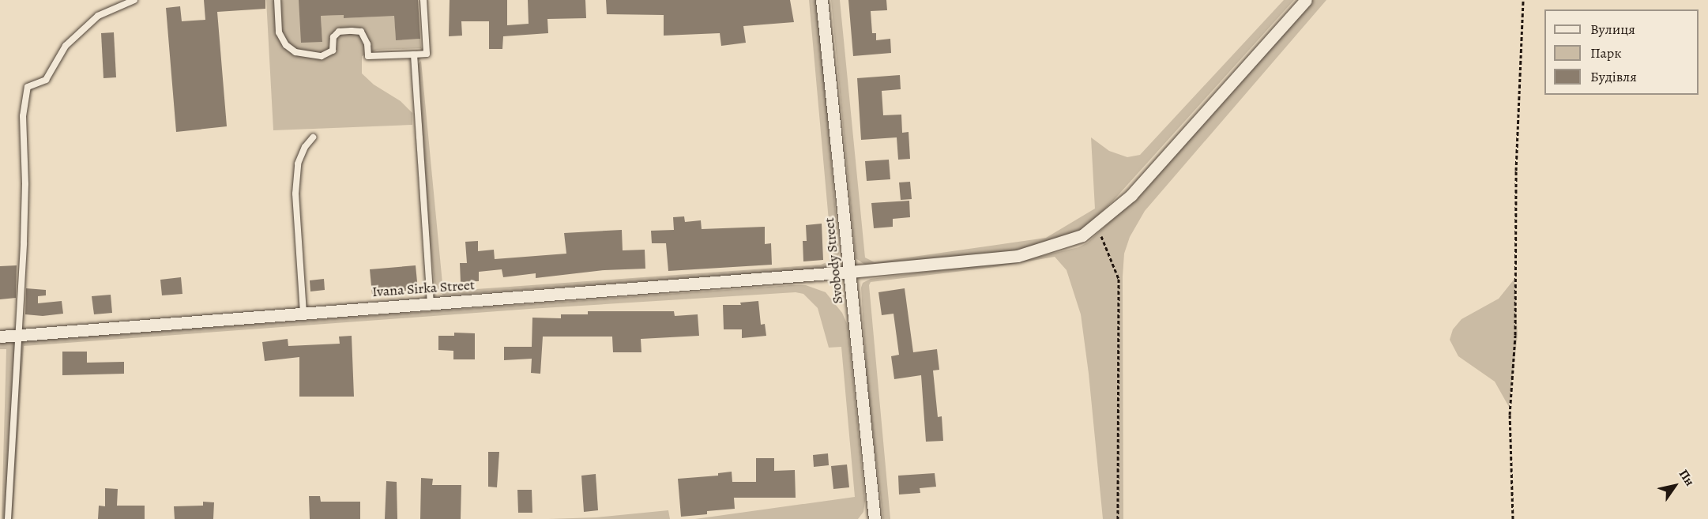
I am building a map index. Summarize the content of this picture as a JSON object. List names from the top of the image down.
{
  "streets": {
    "street": ["Svobody Street", "Ivana Sirka Street"]
  },
  "crossings": [
    ["Svobody Street", "Ivana Sirka Street"]
  ],
  "legend": ["Вулиця", "Парк", "Будівля"],
  "north": "top right"
}
